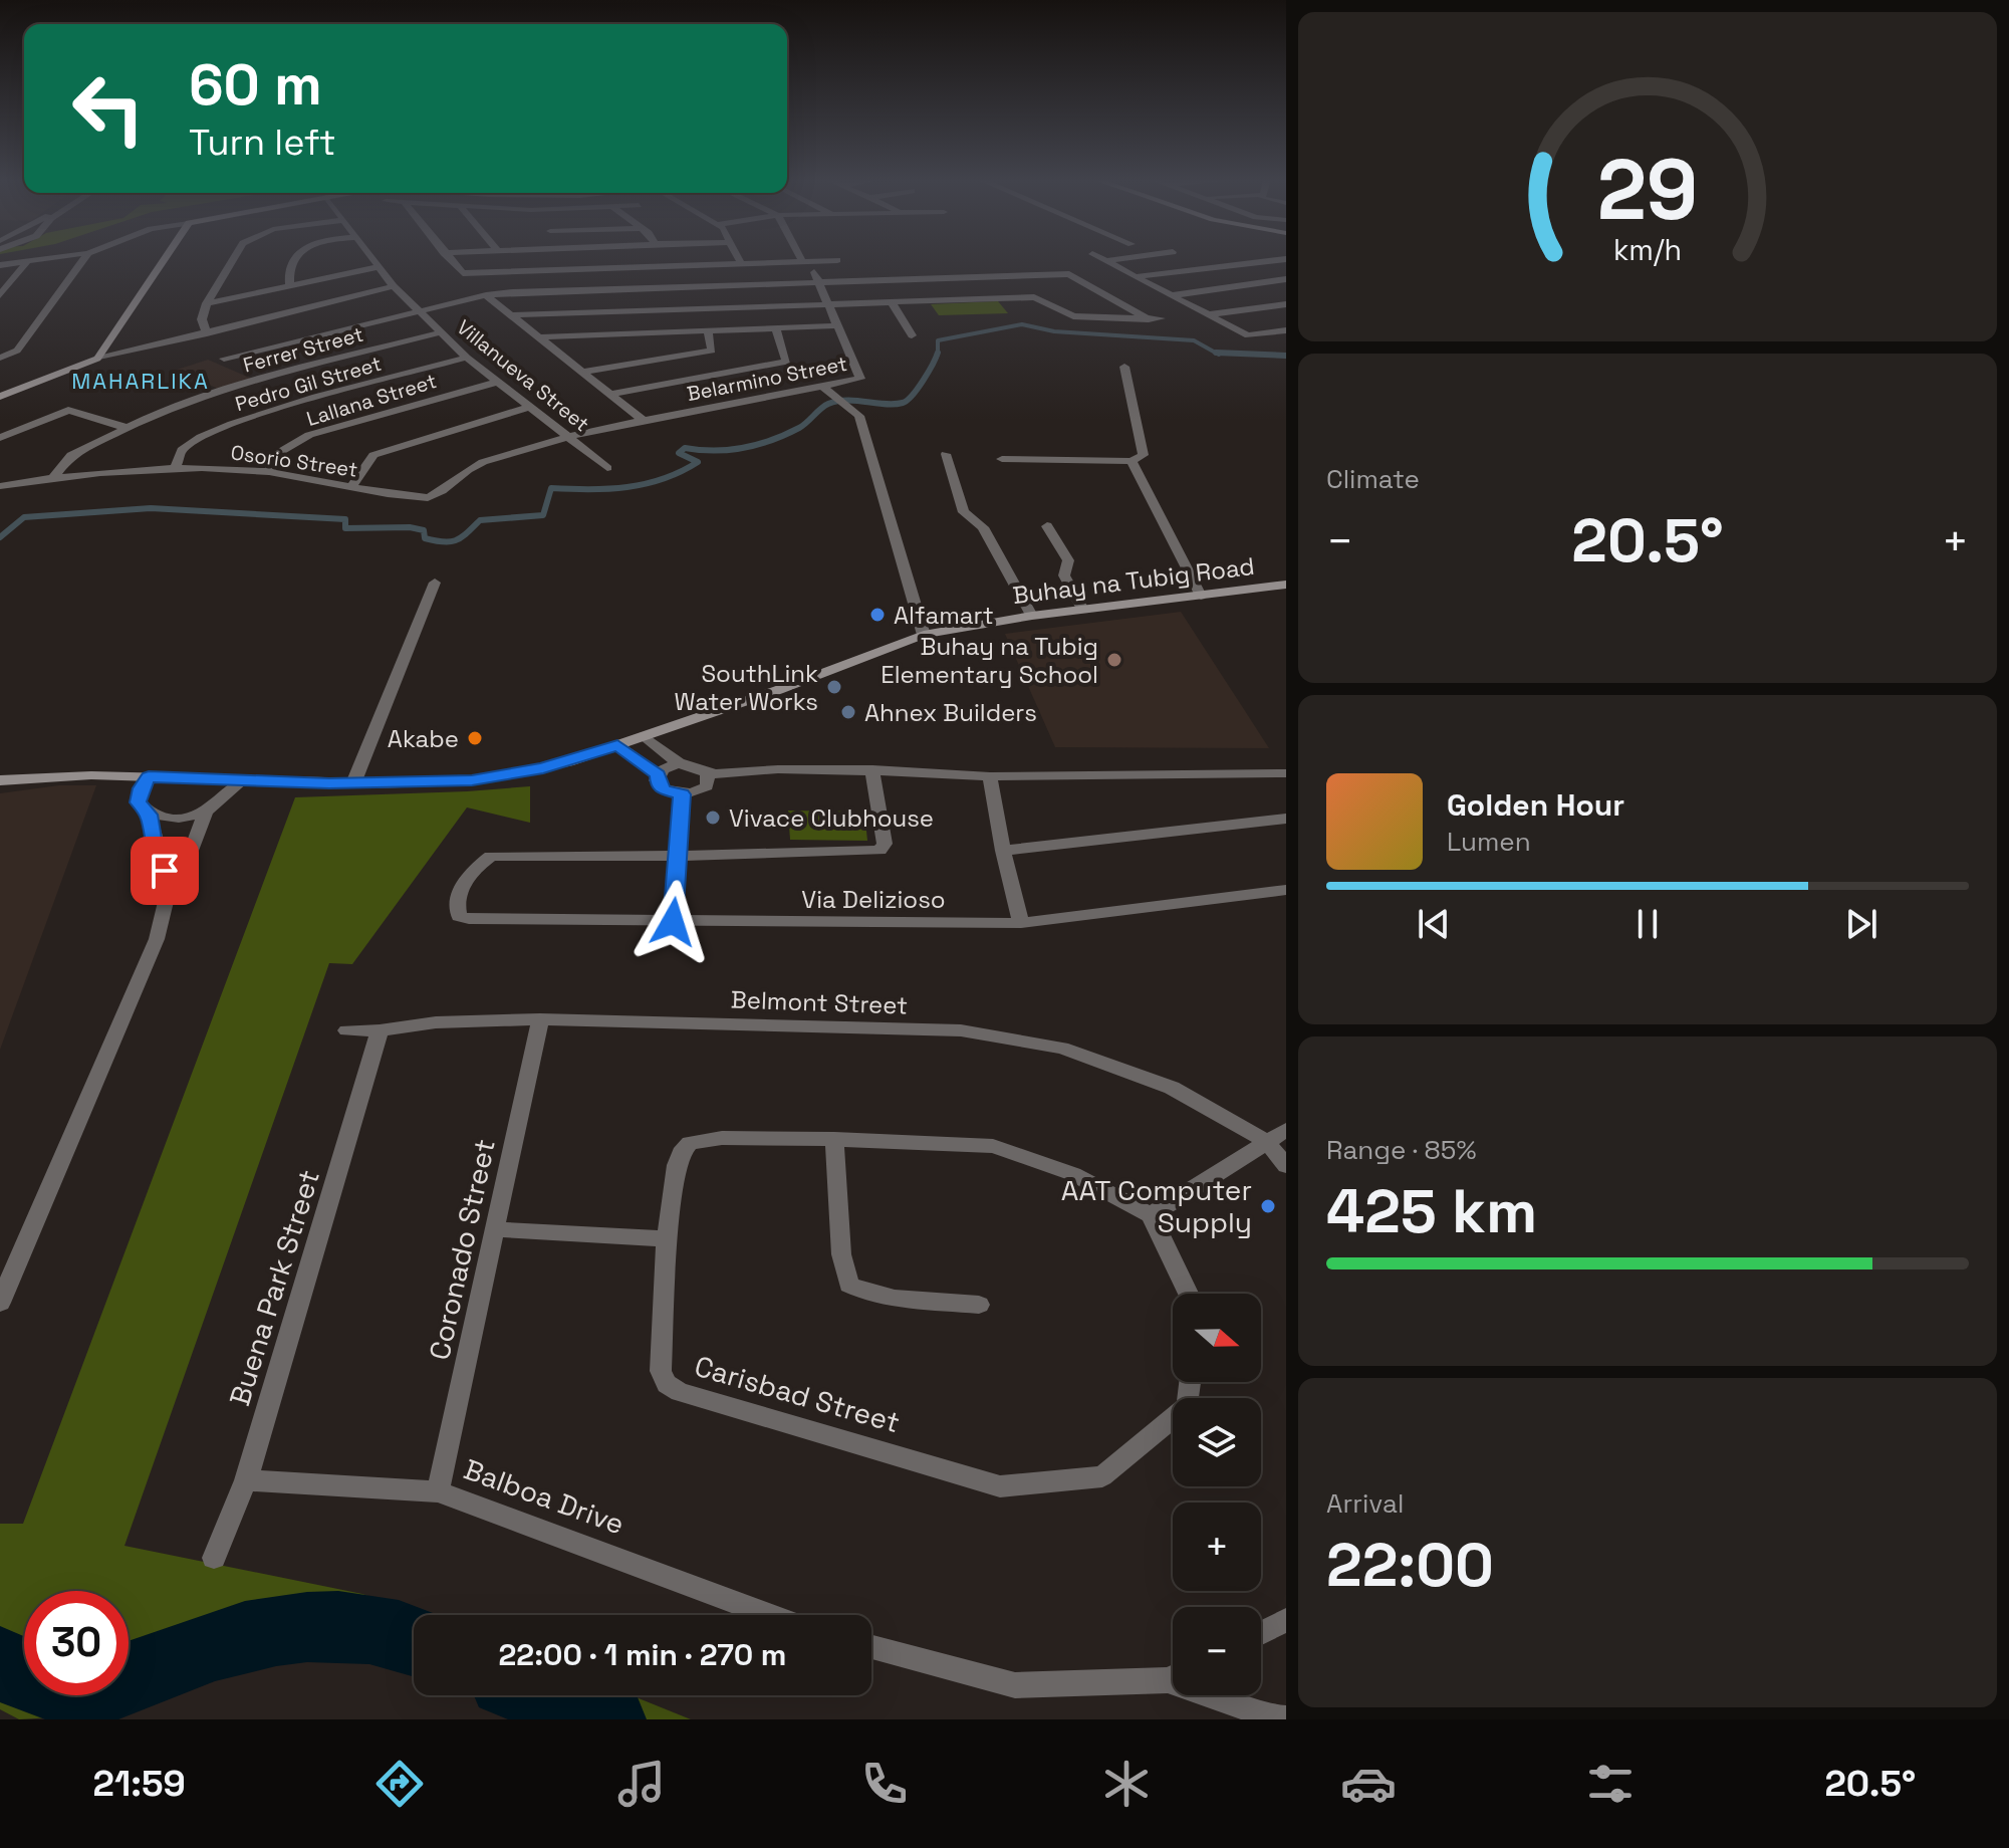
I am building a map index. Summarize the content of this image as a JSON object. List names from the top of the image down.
{
  "streets": {
    "street": [
      "Ferrer Street",
      "Villanueva Street",
      "Belarmino Street",
      "Pedro Gil Street",
      "Lallana Street",
      "Osorio Street",
      "Buhay na Tubig Road",
      "Via Delizioso",
      "Belmont Street",
      "Coronado Street",
      "Buena Park Street",
      "Carisbad Street",
      "Balboa Drive"
    ]
  },
  "crossings": [
    ["Ferrer Street", "Villanueva Street"],
    ["Ferrer Street", "Osorio Street"],
    ["Villanueva Street", "Belarmino Street"],
    ["Villanueva Street", "Pedro Gil Street"],
    ["Villanueva Street", "Lallana Street"],
    ["Villanueva Street", "Osorio Street"],
    ["Belarmino Street", "Osorio Street"],
    ["Pedro Gil Street", "Osorio Street"],
    ["Lallana Street", "Osorio Street"],
    ["Belmont Street", "Coronado Street"],
    ["Belmont Street", "Buena Park Street"],
    ["Coronado Street", "Balboa Drive"],
    ["Buena Park Street", "Balboa Drive"]
  ],
  "districts": ["MAHARLIKA"],
  "places": [
    "Alfamart",
    "Buhay na Tubig Elementary School",
    "SouthLink Water Works",
    "Ahnex Builders",
    "Akabe",
    "Vivace Clubhouse",
    "AAT Computer Supply"
  ],
  "north": "right",
  "page": {
    "turn": ["60 m", "Turn left"],
    "tile": [
      "Climate",
      ["Range · 85%", "425 km"],
      ["Arrival", "22:00"]
    ],
    "heat": ["−", "20.5°", "+"],
    "song": ["Golden Hour", "Lumen"],
    "map_buttons": ["+", "−"],
    "limit": "30",
    "trip": "22:00 · 1 min · 270 m",
    "tabs": ["21:59", "20.5°"],
    "gauge": ["29", "km/h"]
  }
}
